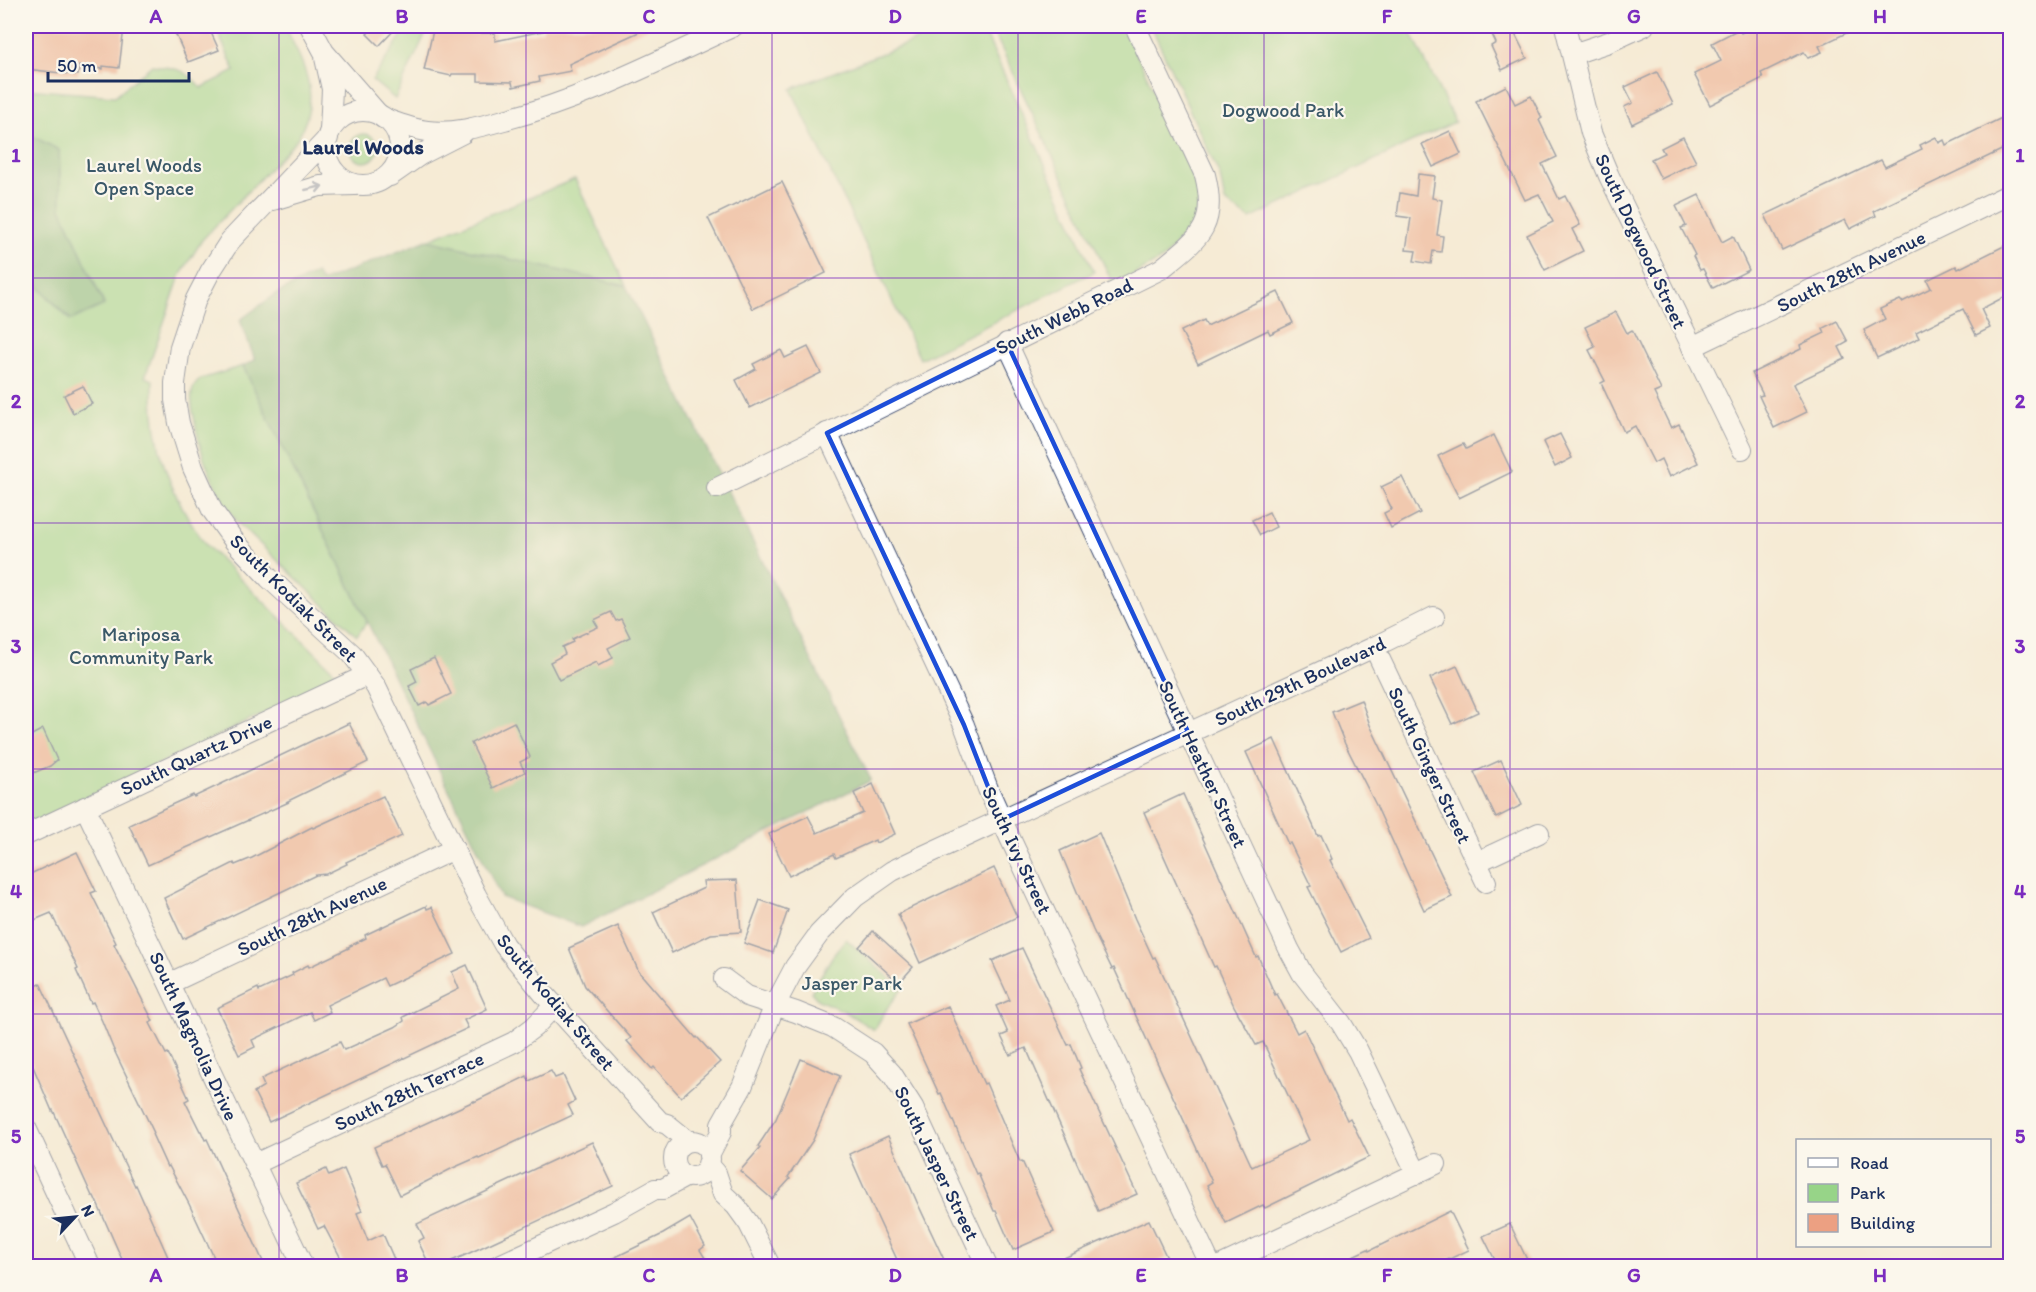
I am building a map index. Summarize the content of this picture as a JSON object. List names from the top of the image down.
{
  "streets": {
    "street": [
      "South Dogwood Street",
      "South 28th Avenue",
      "South Webb Road",
      "South Kodiak Street",
      "South 29th Boulevard",
      "South Quartz Drive",
      "South Heather Street",
      "South Ginger Street",
      "South Ivy Street",
      "South Magnolia Drive",
      "South 28th Terrace",
      "South Jasper Street"
    ]
  },
  "crossings": [
    ["South Dogwood Street", "South 28th Avenue"],
    ["South 28th Avenue", "South Kodiak Street"],
    ["South 28th Avenue", "South Magnolia Drive"],
    ["South Webb Road", "South Heather Street"],
    ["South Webb Road", "South Ivy Street"],
    ["South Kodiak Street", "South 29th Boulevard"],
    ["South Kodiak Street", "South Quartz Drive"],
    ["South Kodiak Street", "South 28th Terrace"],
    ["South 29th Boulevard", "South Heather Street"],
    ["South 29th Boulevard", "South Ginger Street"],
    ["South 29th Boulevard", "South Ivy Street"],
    ["South 29th Boulevard", "South Jasper Street"],
    ["South Quartz Drive", "South Magnolia Drive"],
    ["South Magnolia Drive", "South 28th Terrace"]
  ],
  "districts": ["Laurel Woods"],
  "parks": [
    "Dogwood Park",
    "Laurel Woods Open Space",
    "Mariposa Community Park",
    "Jasper Park"
  ],
  "legend": ["Road", "Park", "Building"],
  "scale_bar": "50 m",
  "north": "top right",
  "grid": {
    "columns": [
      "A",
      "B",
      "C",
      "D",
      "E",
      "F",
      "G",
      "H"
    ],
    "rows": [
      "1",
      "2",
      "3",
      "4",
      "5"
    ]
  }
}
